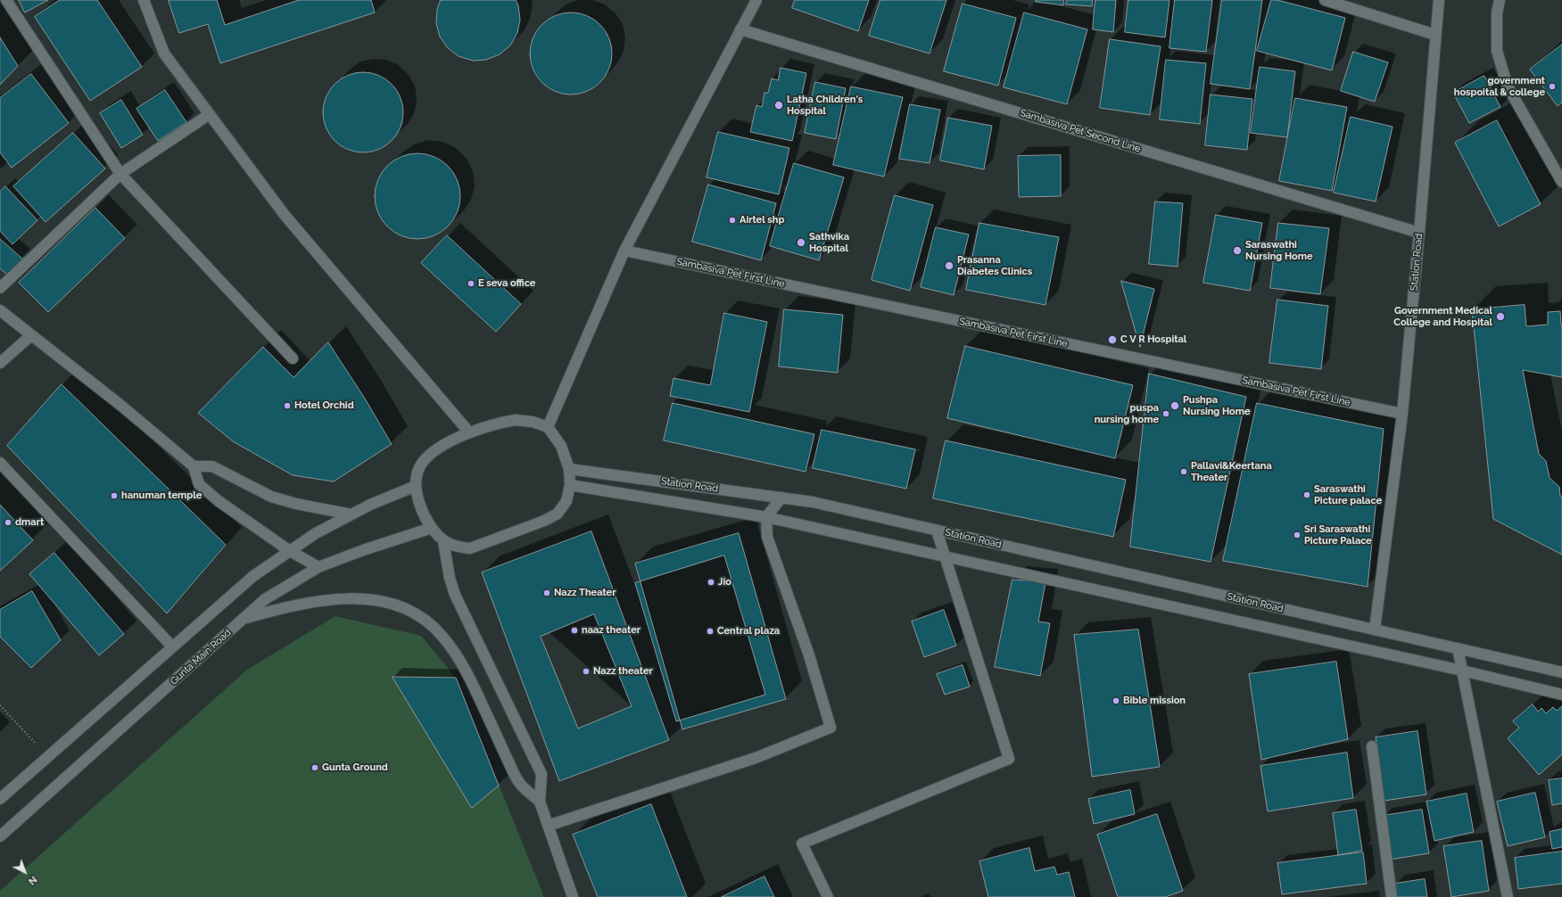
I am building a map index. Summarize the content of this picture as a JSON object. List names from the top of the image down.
{
  "streets": {
    "street": [
      "Sambasiva Pet Second Line",
      "Station Road",
      "Sambasiva Pet First Line",
      "Gunta Main Road"
    ]
  },
  "crossings": [
    ["Sambasiva Pet Second Line", "Station Road"],
    ["Station Road", "Sambasiva Pet First Line"]
  ],
  "places": [
    "government hospoital & college",
    "Latha Children's Hospital",
    "Airtel shp",
    "Sathvika Hospital",
    "Saraswathi Nursing Home",
    "Prasanna Diabetes Clinics",
    "E seva office",
    "Government Medical College and Hospital",
    "C V R Hospital",
    "Hotel Orchid",
    "Pushpa Nursing Home",
    "puspa nursing home",
    "Pallavi&Keertana Theater",
    "Saraswathi Picture palace",
    "hanuman temple",
    "dmart",
    "Sri Saraswathi Picture Palace",
    "Jio",
    "Nazz Theater",
    "naaz theater",
    "Central plaza",
    "Nazz theater",
    "Bible mission",
    "Gunta Ground"
  ],
  "north": "bottom right"
}
